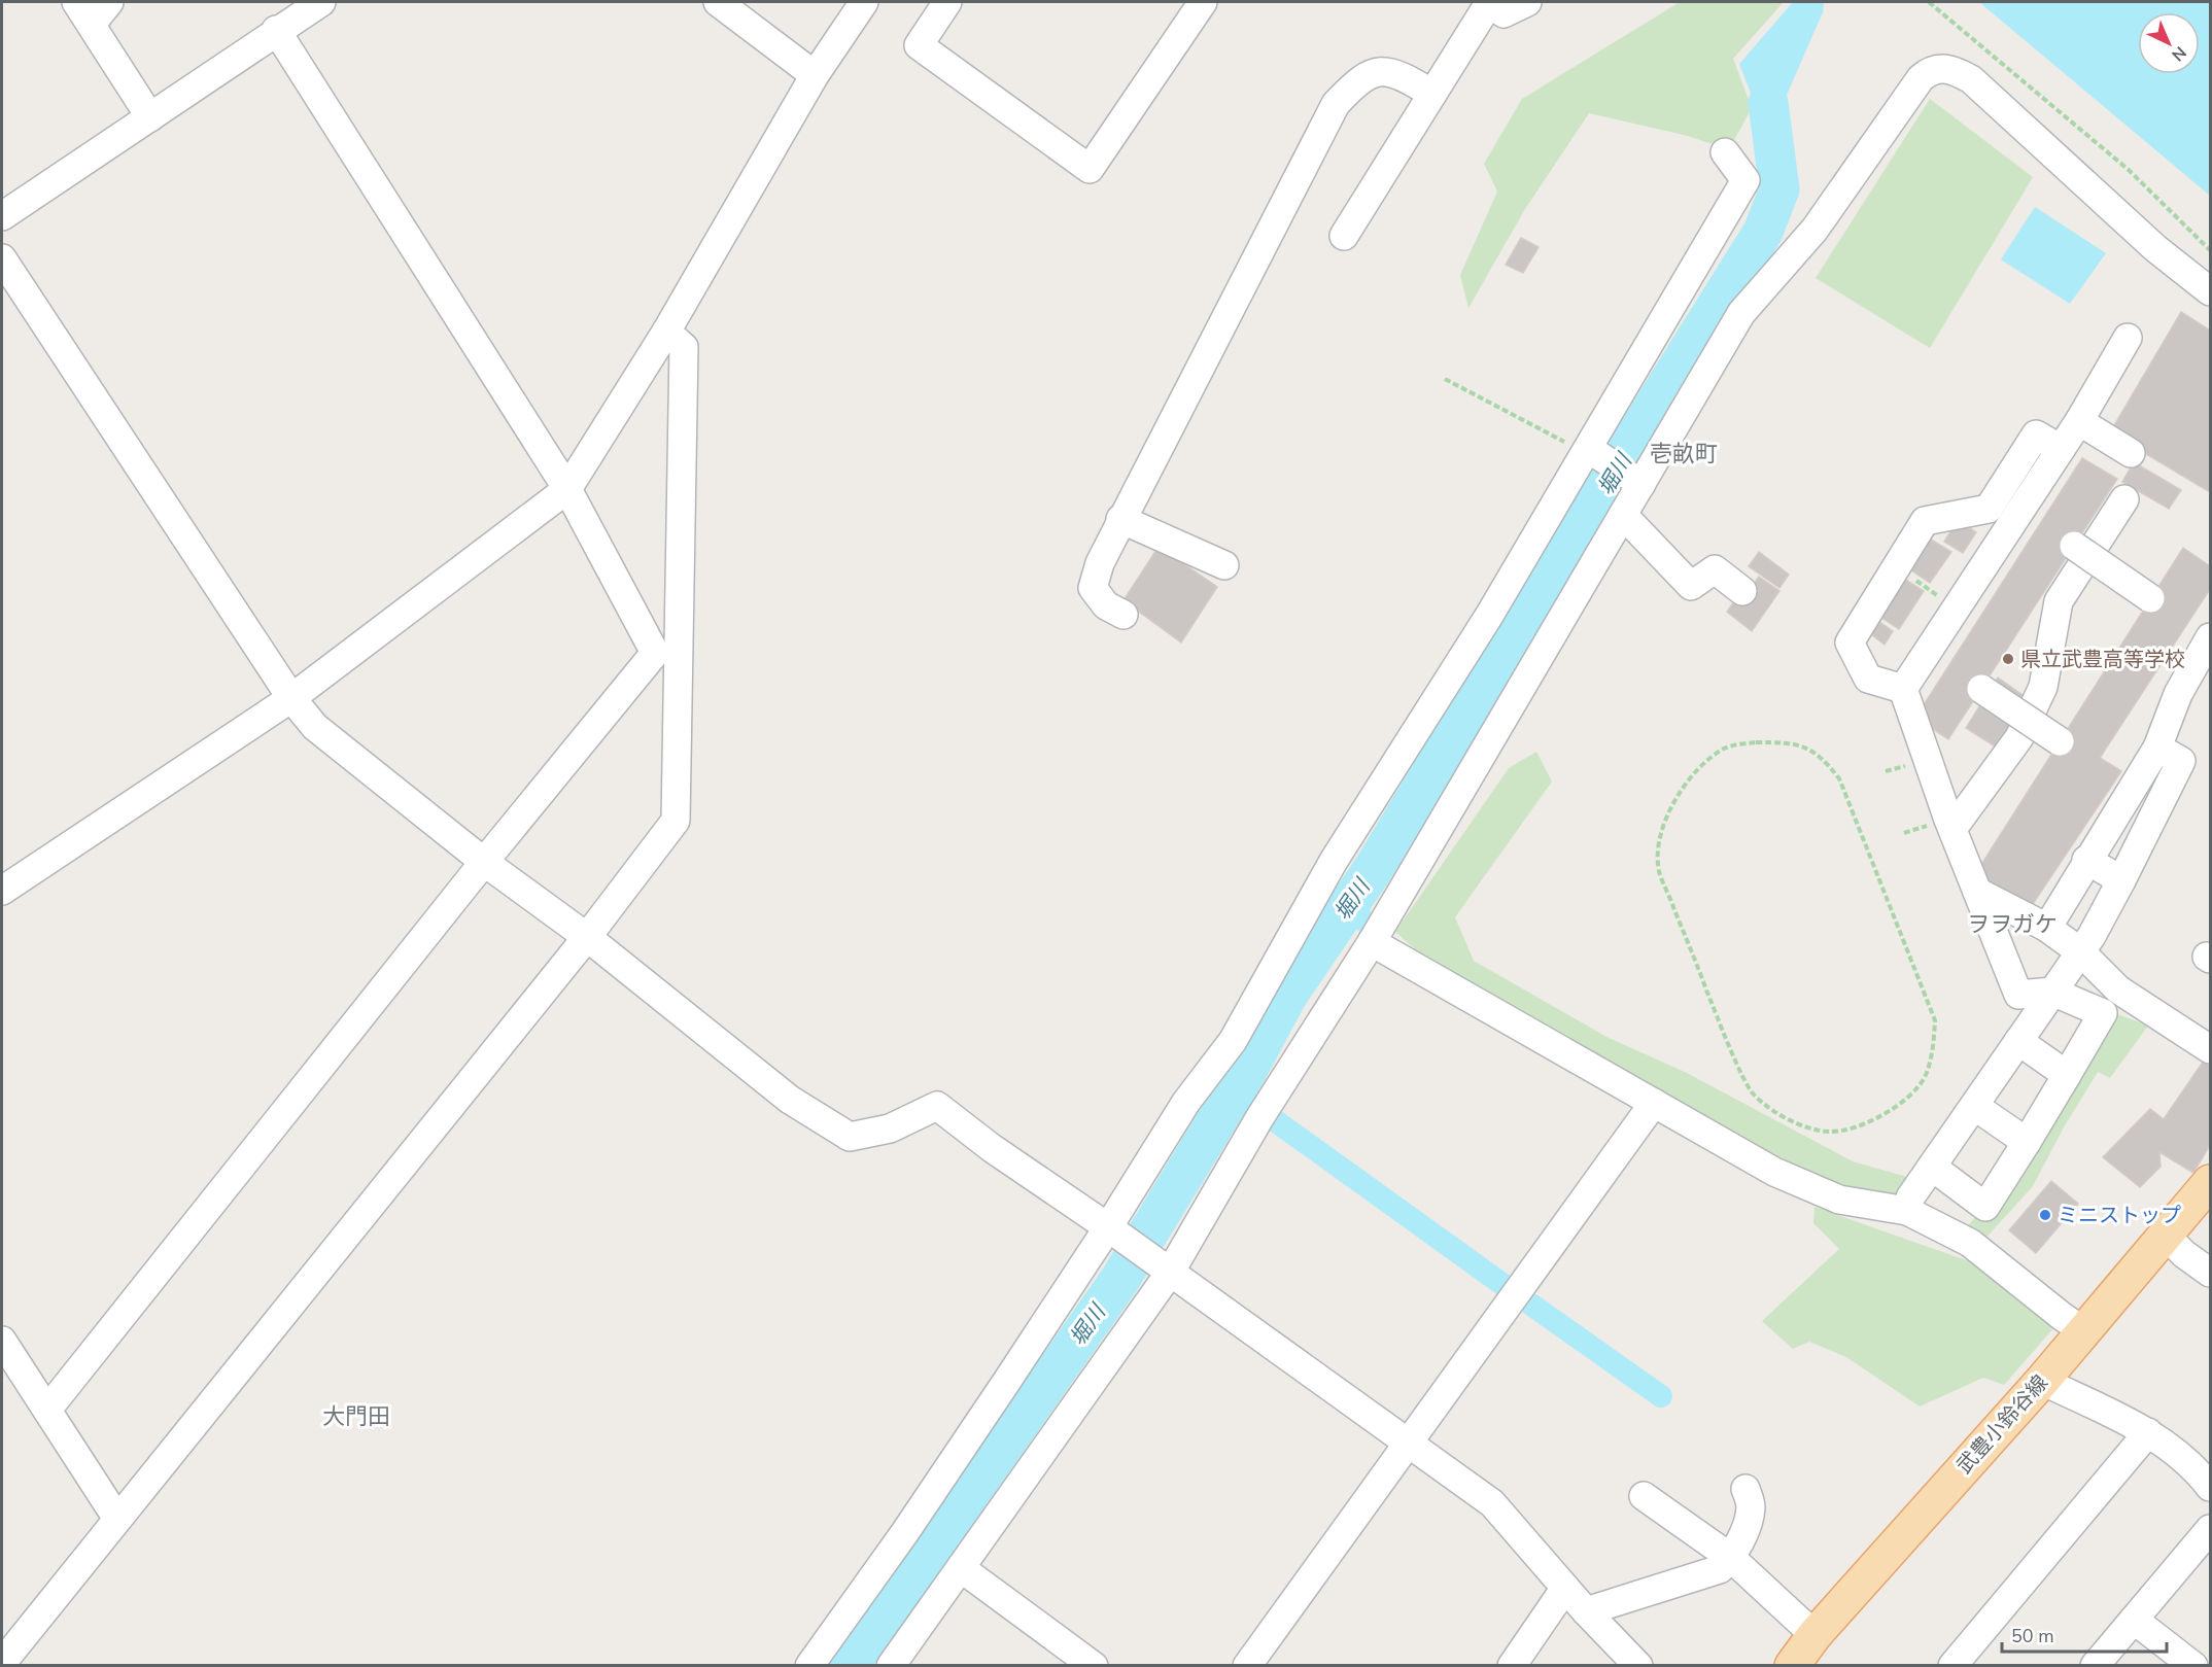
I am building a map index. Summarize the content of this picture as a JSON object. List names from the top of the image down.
{
  "streets": {
    "main road": ["武豊小鈴谷線"]
  },
  "districts": ["壱畝町", "ヲヲガケ", "大門田"],
  "water": ["堀川"],
  "places": ["県立武豊高等学校", "ミニストップ"],
  "scale_bar": "50 m",
  "north": "bottom right"
}
